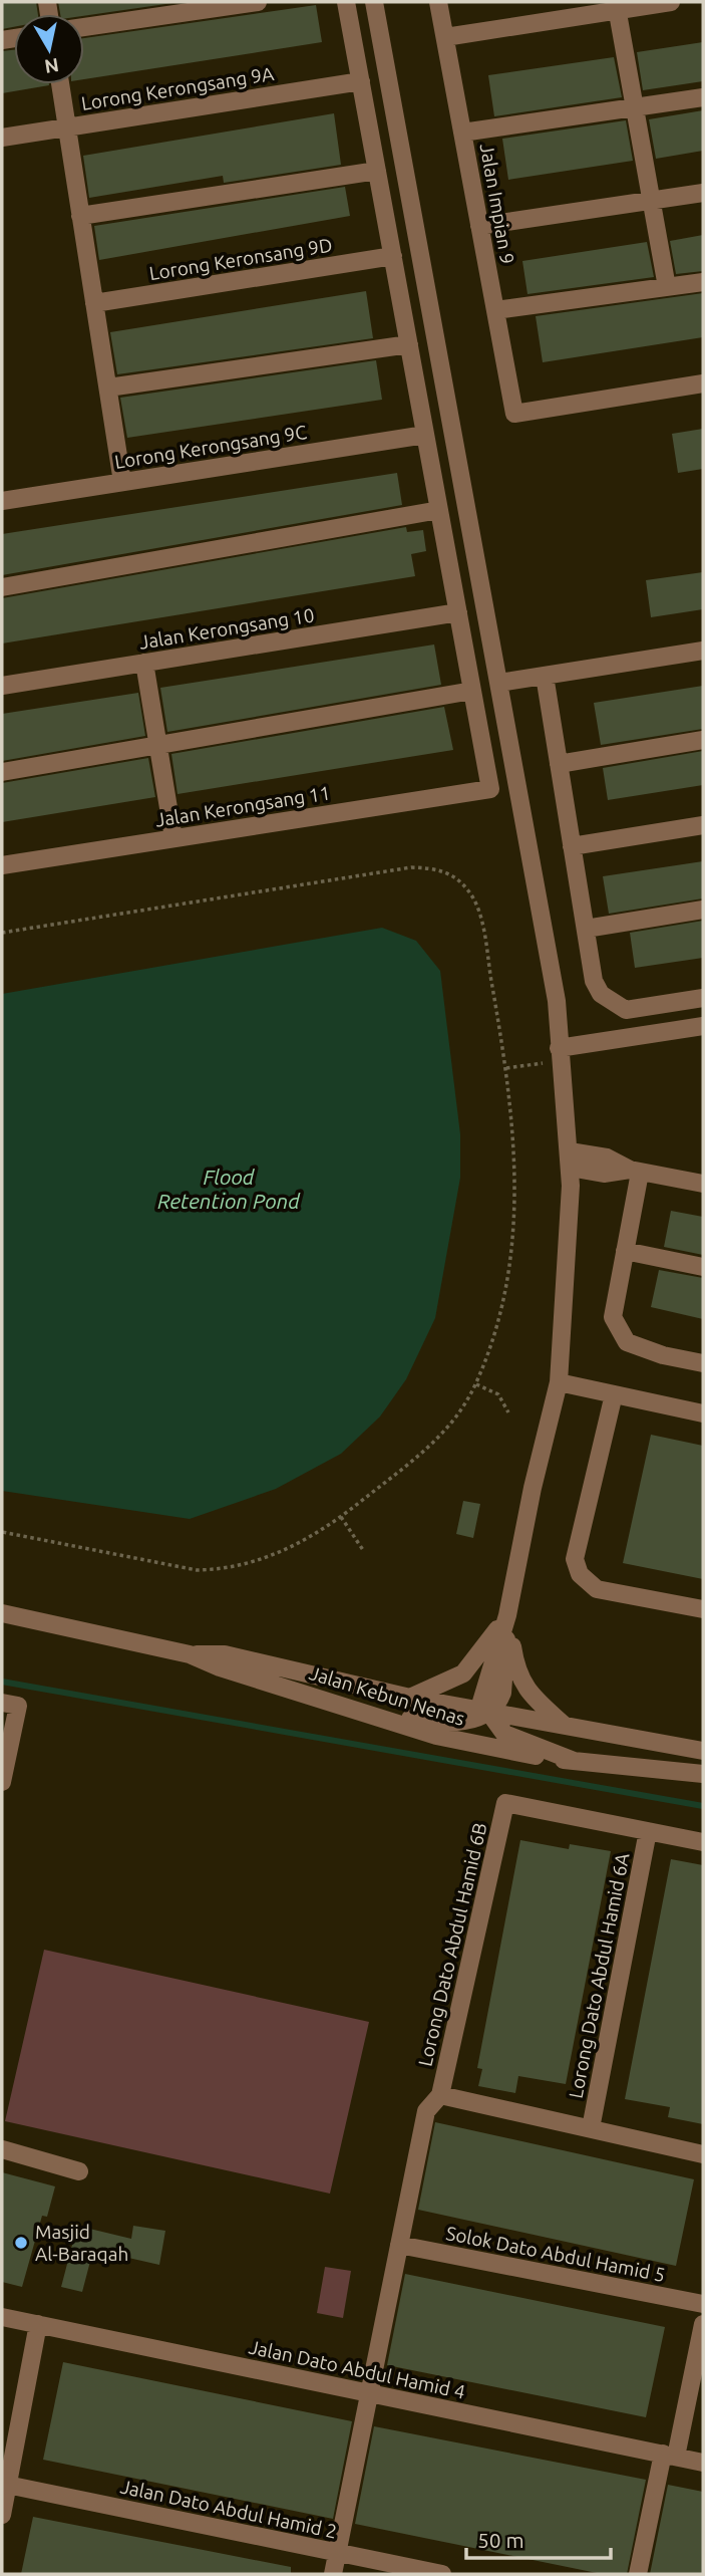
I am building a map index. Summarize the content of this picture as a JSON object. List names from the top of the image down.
{
  "streets": {
    "street": [
      "Lorong Kerongsang 9A",
      "Jalan Impian 9",
      "Lorong Keronsang 9D",
      "Lorong Kerongsang 9C",
      "Jalan Kerongsang 10",
      "Jalan Kerongsang 11",
      "Jalan Kebun Nenas",
      "Lorong Dato Abdul Hamid 6B",
      "Lorong Dato Abdul Hamid 6A",
      "Solok Dato Abdul Hamid 5",
      "Jalan Dato Abdul Hamid 4",
      "Jalan Dato Abdul Hamid 2"
    ]
  },
  "crossings": [
    ["Lorong Dato Abdul Hamid 6B", "Lorong Dato Abdul Hamid 6A"],
    ["Lorong Dato Abdul Hamid 6B", "Solok Dato Abdul Hamid 5"],
    ["Lorong Dato Abdul Hamid 6B", "Jalan Dato Abdul Hamid 4"],
    ["Lorong Dato Abdul Hamid 6B", "Jalan Dato Abdul Hamid 2"]
  ],
  "water": ["Flood Retention Pond"],
  "places": ["Masjid Al-Baraqah"],
  "scale_bar": "50 m",
  "north": "bottom"
}
